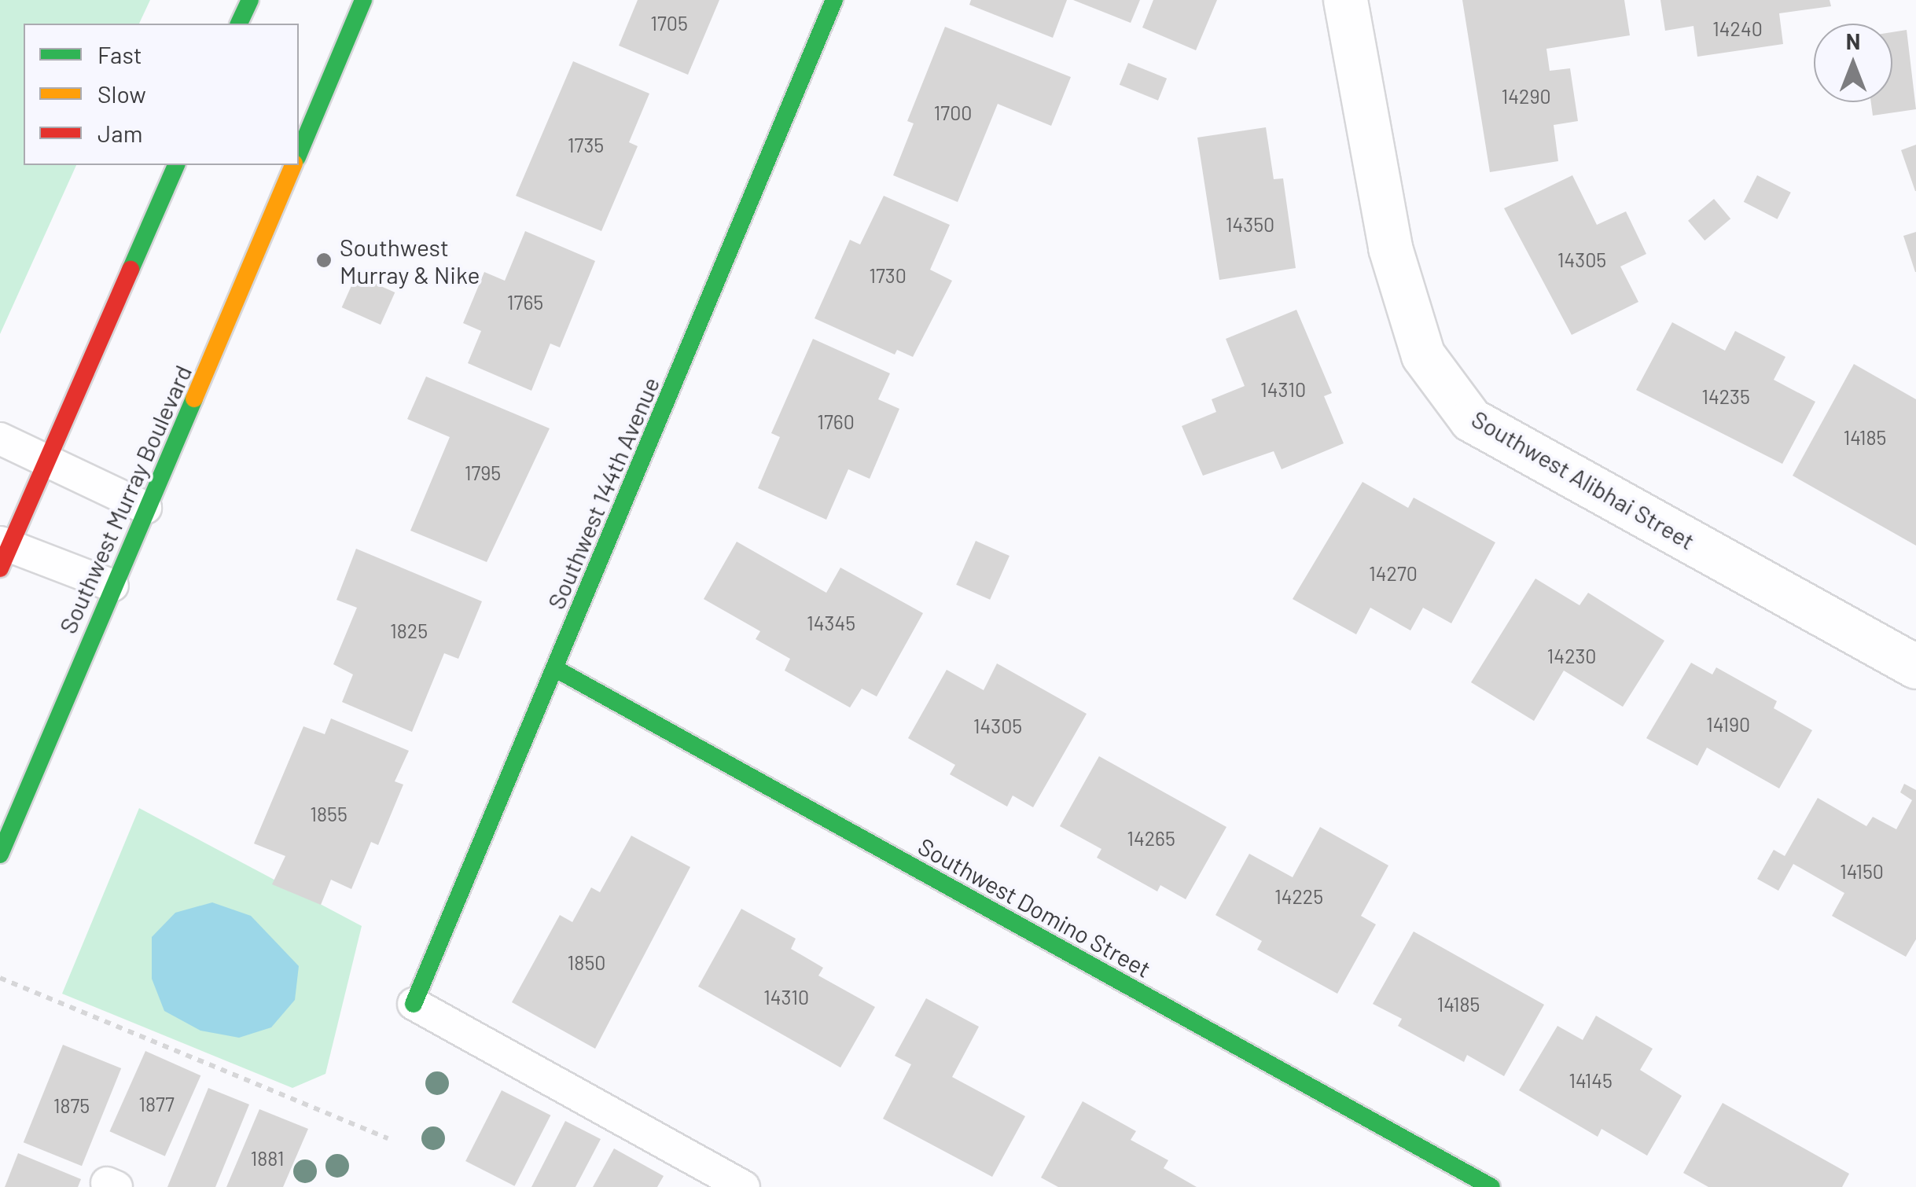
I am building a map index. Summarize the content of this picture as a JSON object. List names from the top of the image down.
{
  "streets": {
    "street": [
      "Southwest Alibhai Street",
      "Southwest 144th Avenue",
      "Southwest Murray Boulevard",
      "Southwest Domino Street"
    ]
  },
  "crossings": [
    ["Southwest 144th Avenue", "Southwest Domino Street"]
  ],
  "places": ["Southwest Murray & Nike"],
  "house_numbers": [
    "1705",
    "14240",
    "14290",
    "1700",
    "1735",
    "14350",
    "14305",
    "1730",
    "1765",
    "14310",
    "14235",
    "1760",
    "14185",
    "1795",
    "14270",
    "14345",
    "1825",
    "14230",
    "14190",
    "14305",
    "1855",
    "14265",
    "14150",
    "14225",
    "1850",
    "14310",
    "14185",
    "14145",
    "1877",
    "1875",
    "1881"
  ],
  "legend": ["Fast", "Slow", "Jam"],
  "north": "top"
}
